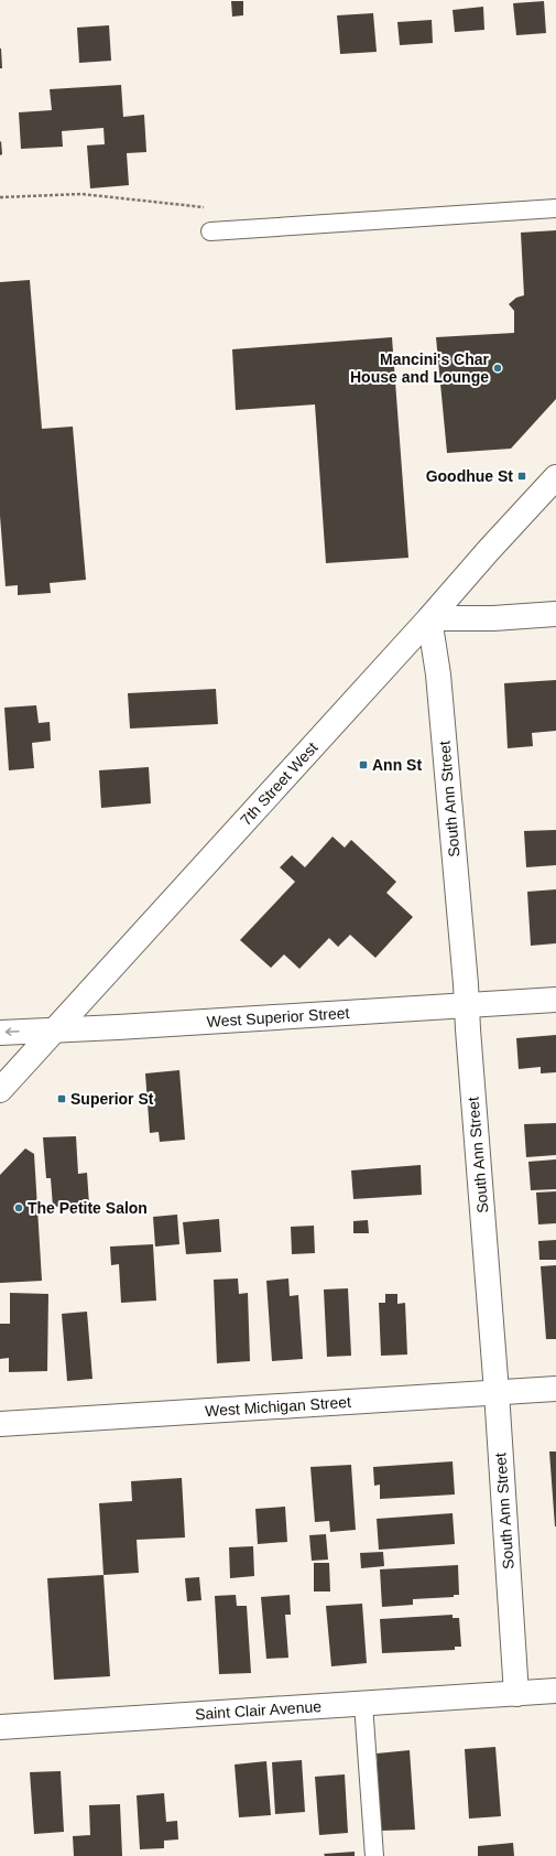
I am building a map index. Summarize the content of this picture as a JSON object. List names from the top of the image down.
{
  "streets": {
    "street": [
      "7th Street West",
      "South Ann Street",
      "West Superior Street",
      "West Michigan Street",
      "Saint Clair Avenue"
    ]
  },
  "crossings": [
    ["7th Street West", "South Ann Street"],
    ["7th Street West", "West Superior Street"],
    ["South Ann Street", "West Superior Street"],
    ["South Ann Street", "West Michigan Street"],
    ["South Ann Street", "Saint Clair Avenue"]
  ],
  "places": {
    "other": ["Mancini's Char House and Lounge", "The Petite Salon"],
    "transit": ["Goodhue St", "Ann St", "Superior St"]
  }
}
